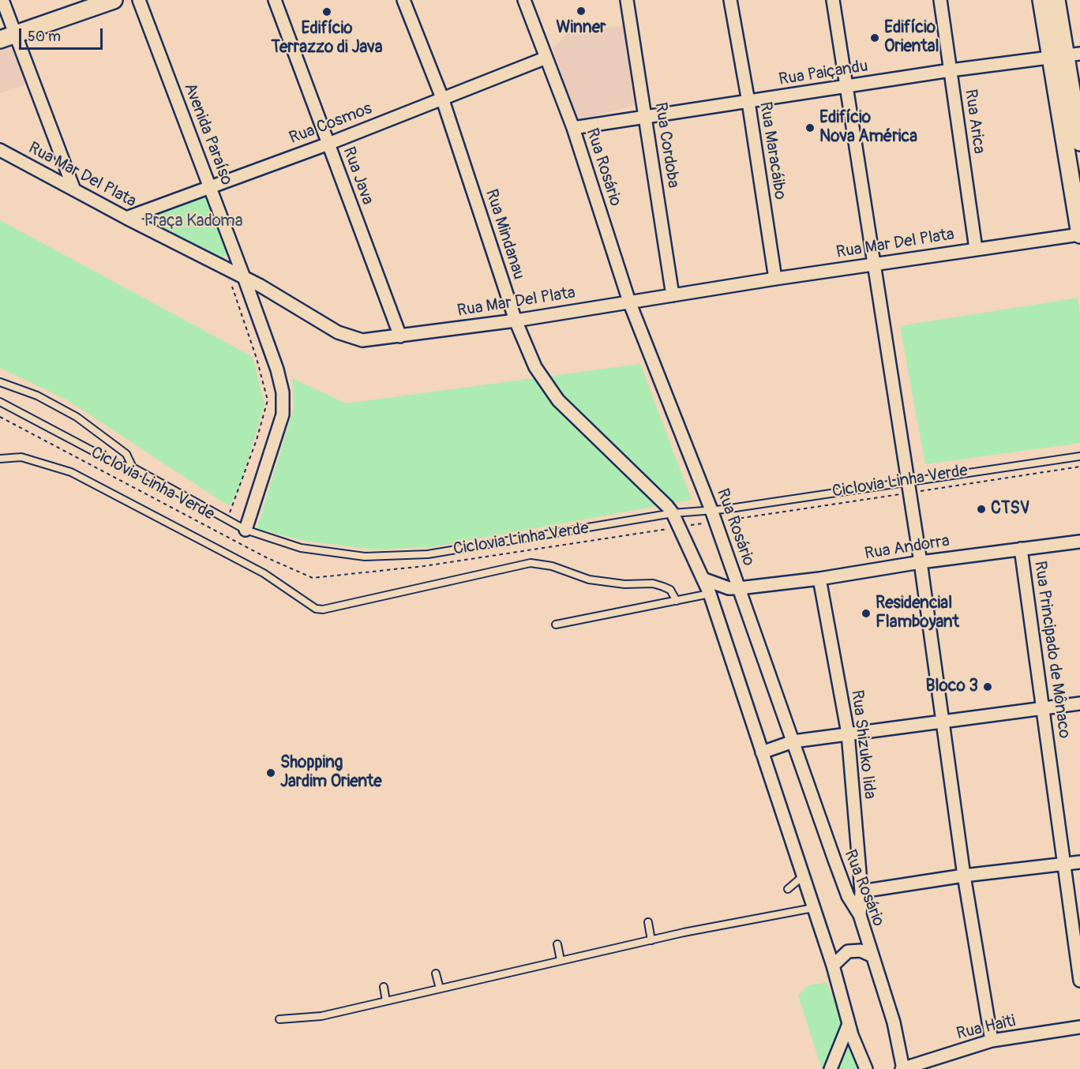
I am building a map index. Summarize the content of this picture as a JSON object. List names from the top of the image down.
{
  "streets": {
    "street": [
      "Rua Paiçandu",
      "Rua Arica",
      "Rua Cosmos",
      "Avenida Paraíso",
      "Rua Cordoba",
      "Rua Maracáibo",
      "Rua Rosário",
      "Rua Mar Del Plata",
      "Rua Java",
      "Rua Mindanau",
      "Rua Andorra",
      "Rua Principado de Mônaco",
      "Rua Shizuko Iida",
      "Rua Haiti"
    ],
    "path": ["Ciclovia Linha Verde"]
  },
  "crossings": [
    ["Rua Paiçandu", "Rua Arica"],
    ["Rua Paiçandu", "Rua Cordoba"],
    ["Rua Paiçandu", "Rua Maracáibo"],
    ["Rua Paiçandu", "Rua Rosário"],
    ["Rua Arica", "Rua Mar Del Plata"],
    ["Rua Cosmos", "Avenida Paraíso"],
    ["Rua Cosmos", "Rua Rosário"],
    ["Rua Cosmos", "Rua Mar Del Plata"],
    ["Rua Cosmos", "Rua Java"],
    ["Rua Cosmos", "Rua Mindanau"],
    ["Avenida Paraíso", "Rua Mar Del Plata"],
    ["Rua Cordoba", "Rua Mar Del Plata"],
    ["Rua Maracáibo", "Rua Mar Del Plata"],
    ["Rua Rosário", "Rua Mar Del Plata"],
    ["Rua Rosário", "Ciclovia Linha Verde"],
    ["Rua Rosário", "Rua Andorra"],
    ["Rua Rosário", "Rua Shizuko Iida"],
    ["Rua Rosário", "Rua Haiti"],
    ["Rua Mar Del Plata", "Rua Java"],
    ["Rua Mar Del Plata", "Rua Mindanau"],
    ["Rua Mindanau", "Ciclovia Linha Verde"],
    ["Rua Mindanau", "Rua Andorra"],
    ["Rua Andorra", "Rua Principado de Mônaco"],
    ["Rua Andorra", "Rua Shizuko Iida"]
  ],
  "parks": ["Praça Kadoma"],
  "places": [
    "Winner",
    "Edifício Terrazzo di Java",
    "Edifício Oriental",
    "Edifício Nova América",
    "CTSV",
    "Residencial Flamboyant",
    "Bloco 3",
    "Shopping Jardim Oriente"
  ],
  "scale_bar": "50 m"
}
